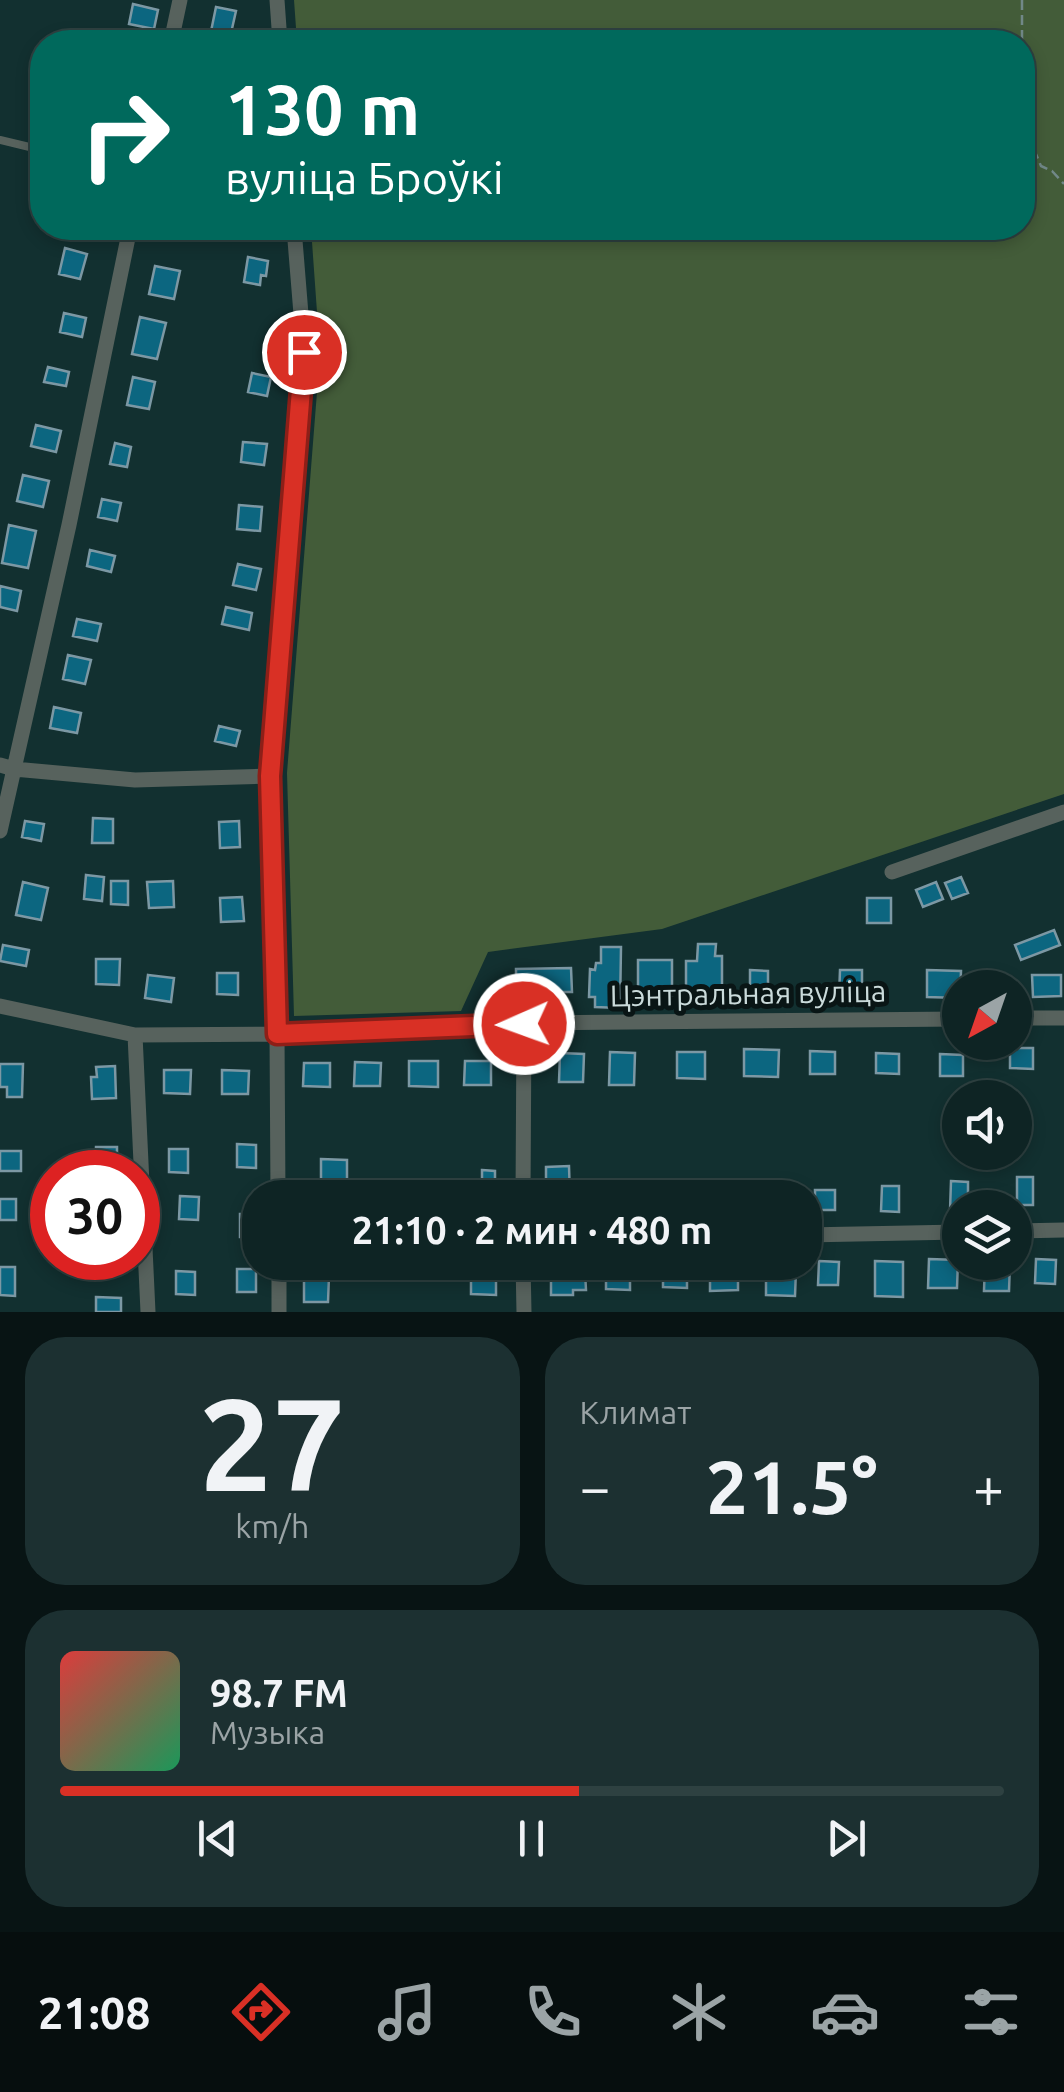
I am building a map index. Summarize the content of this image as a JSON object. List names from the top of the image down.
{
  "streets": {
    "street": ["Цэнтральная вуліца"]
  },
  "north": "bottom left",
  "page": {
    "turn": ["130 m", "вуліца Броўкі"],
    "limit": "30",
    "trip": "21:10 · 2 мин · 480 m",
    "tile": [
      ["27", "km/h"],
      "Климат"
    ],
    "heat": ["−", "21.5°", "+"],
    "song": ["98.7 FM", "Музыка"],
    "tabs": "21:08"
  }
}
